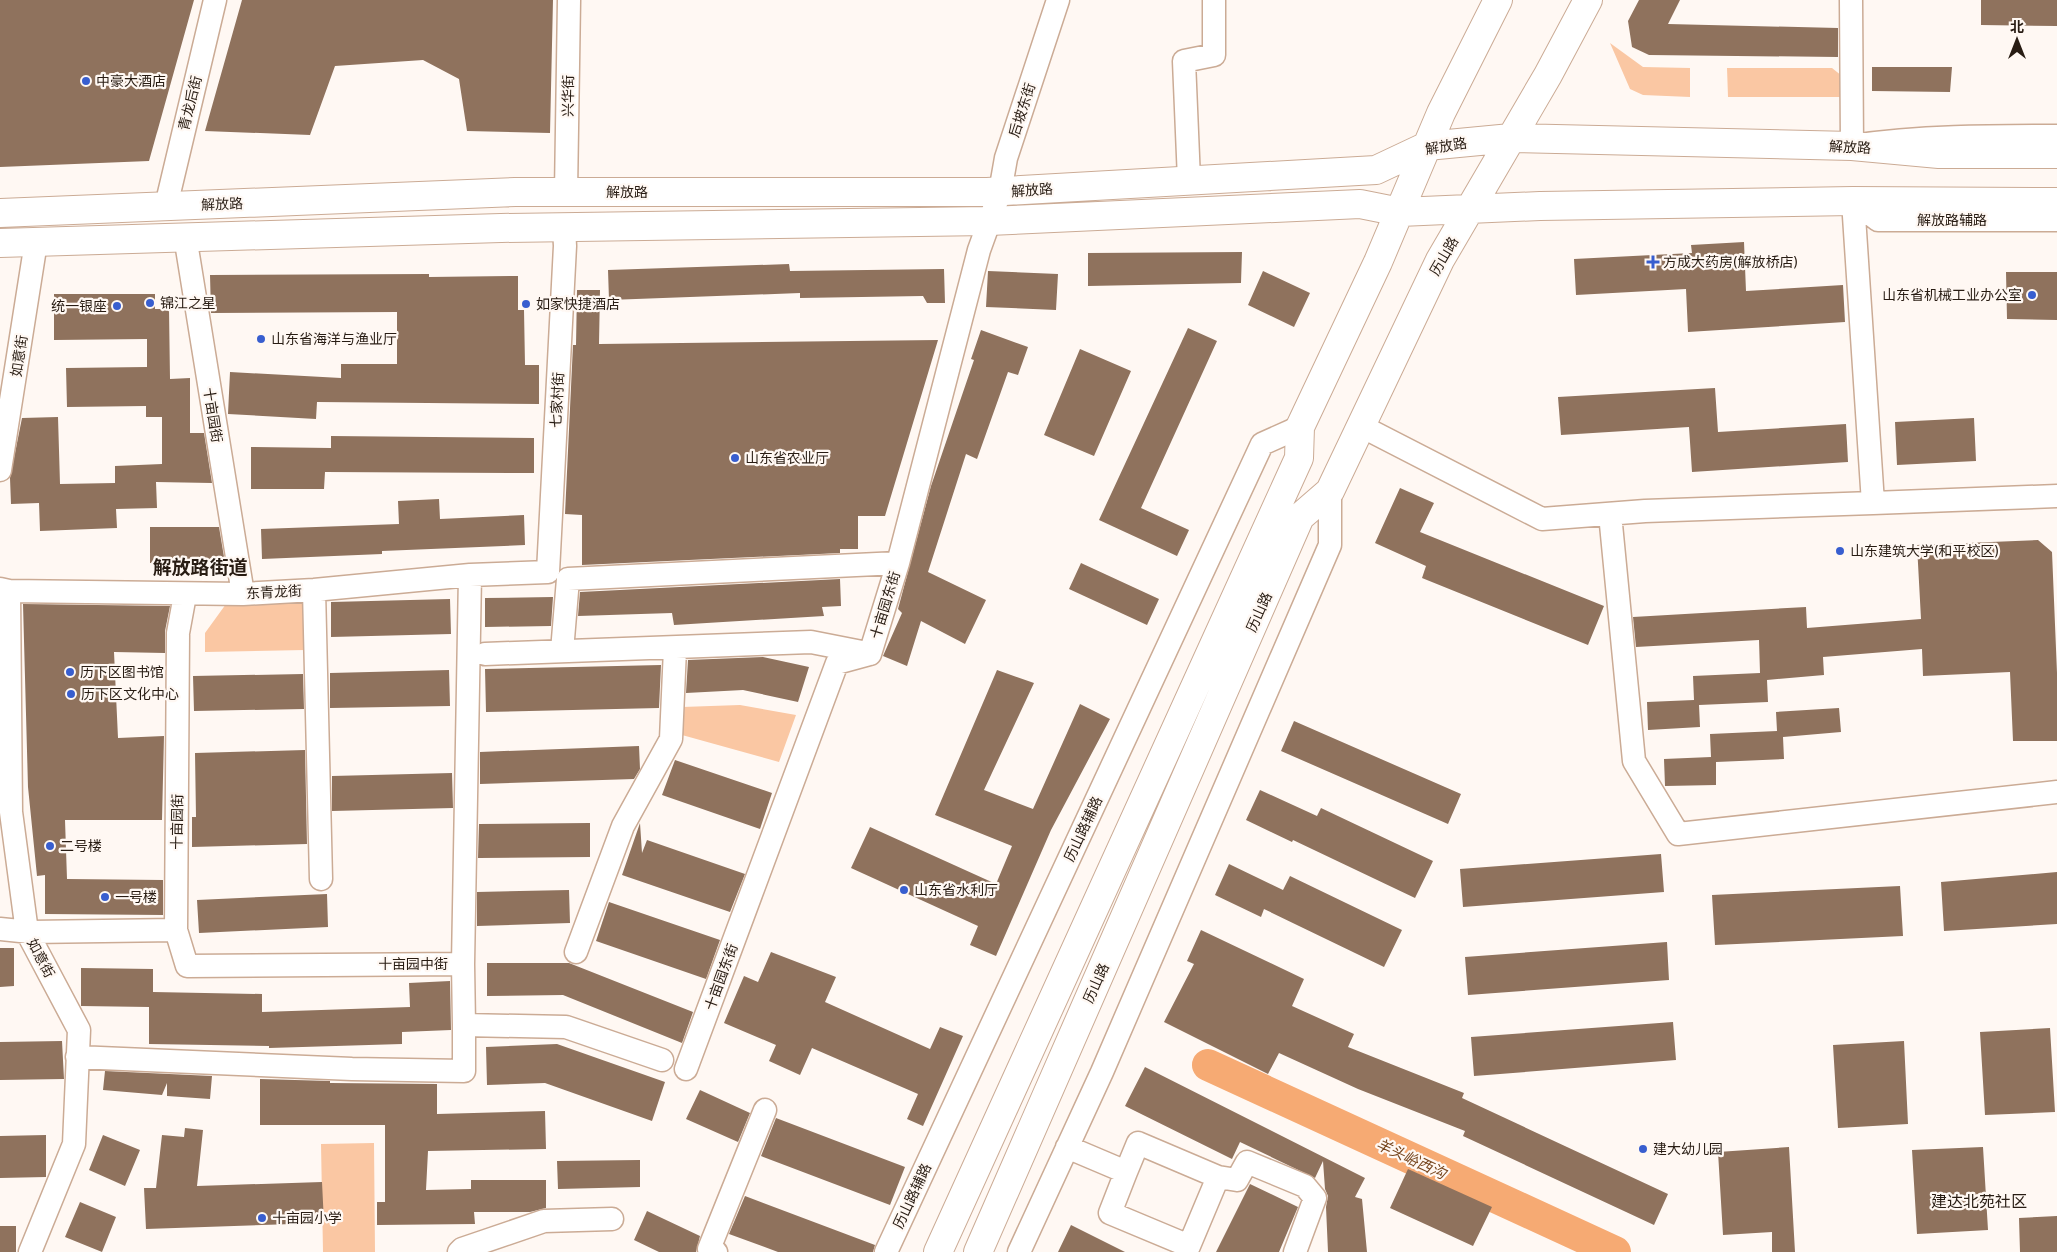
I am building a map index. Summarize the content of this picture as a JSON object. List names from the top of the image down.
{
  "streets": {
    "main road": ["解放路", "历山路"],
    "street": [
      "兴华街",
      "青龙后街",
      "后坡东街",
      "解放路辅路",
      "如意街",
      "七家村街",
      "十亩园街",
      "东青龙街",
      "十亩园东街",
      "历山路辅路",
      "十亩园中街"
    ]
  },
  "crossings": [
    ["兴华街", "解放路"],
    ["青龙后街", "解放路"],
    ["后坡东街", "解放路"],
    ["后坡东街", "十亩园东街"],
    ["解放路", "解放路辅路"],
    ["解放路", "历山路"],
    ["解放路", "如意街"],
    ["解放路", "七家村街"],
    ["解放路", "十亩园街"],
    ["解放路", "十亩园东街"],
    ["历山路", "历山路辅路"],
    ["如意街", "东青龙街"],
    ["七家村街", "东青龙街"],
    ["十亩园街", "东青龙街"],
    ["十亩园街", "十亩园中街"],
    ["东青龙街", "十亩园中街"]
  ],
  "districts": ["解放路街道", "建达北苑社区"],
  "water": ["羊头峪西沟"],
  "places": {
    "other": [
      "中豪大酒店",
      "山东省机械工业办公室",
      "锦江之星",
      "如家快捷酒店",
      "统一银座",
      "山东省海洋与渔业厅",
      "山东省农业厅",
      "山东建筑大学(和平校区)",
      "历下区图书馆",
      "历下区文化中心",
      "二号楼",
      "山东省水利厅",
      "一号楼",
      "建大幼儿园",
      "十亩园小学"
    ],
    "health": ["方成大药房(解放桥店)"]
  },
  "north": "top"
}
